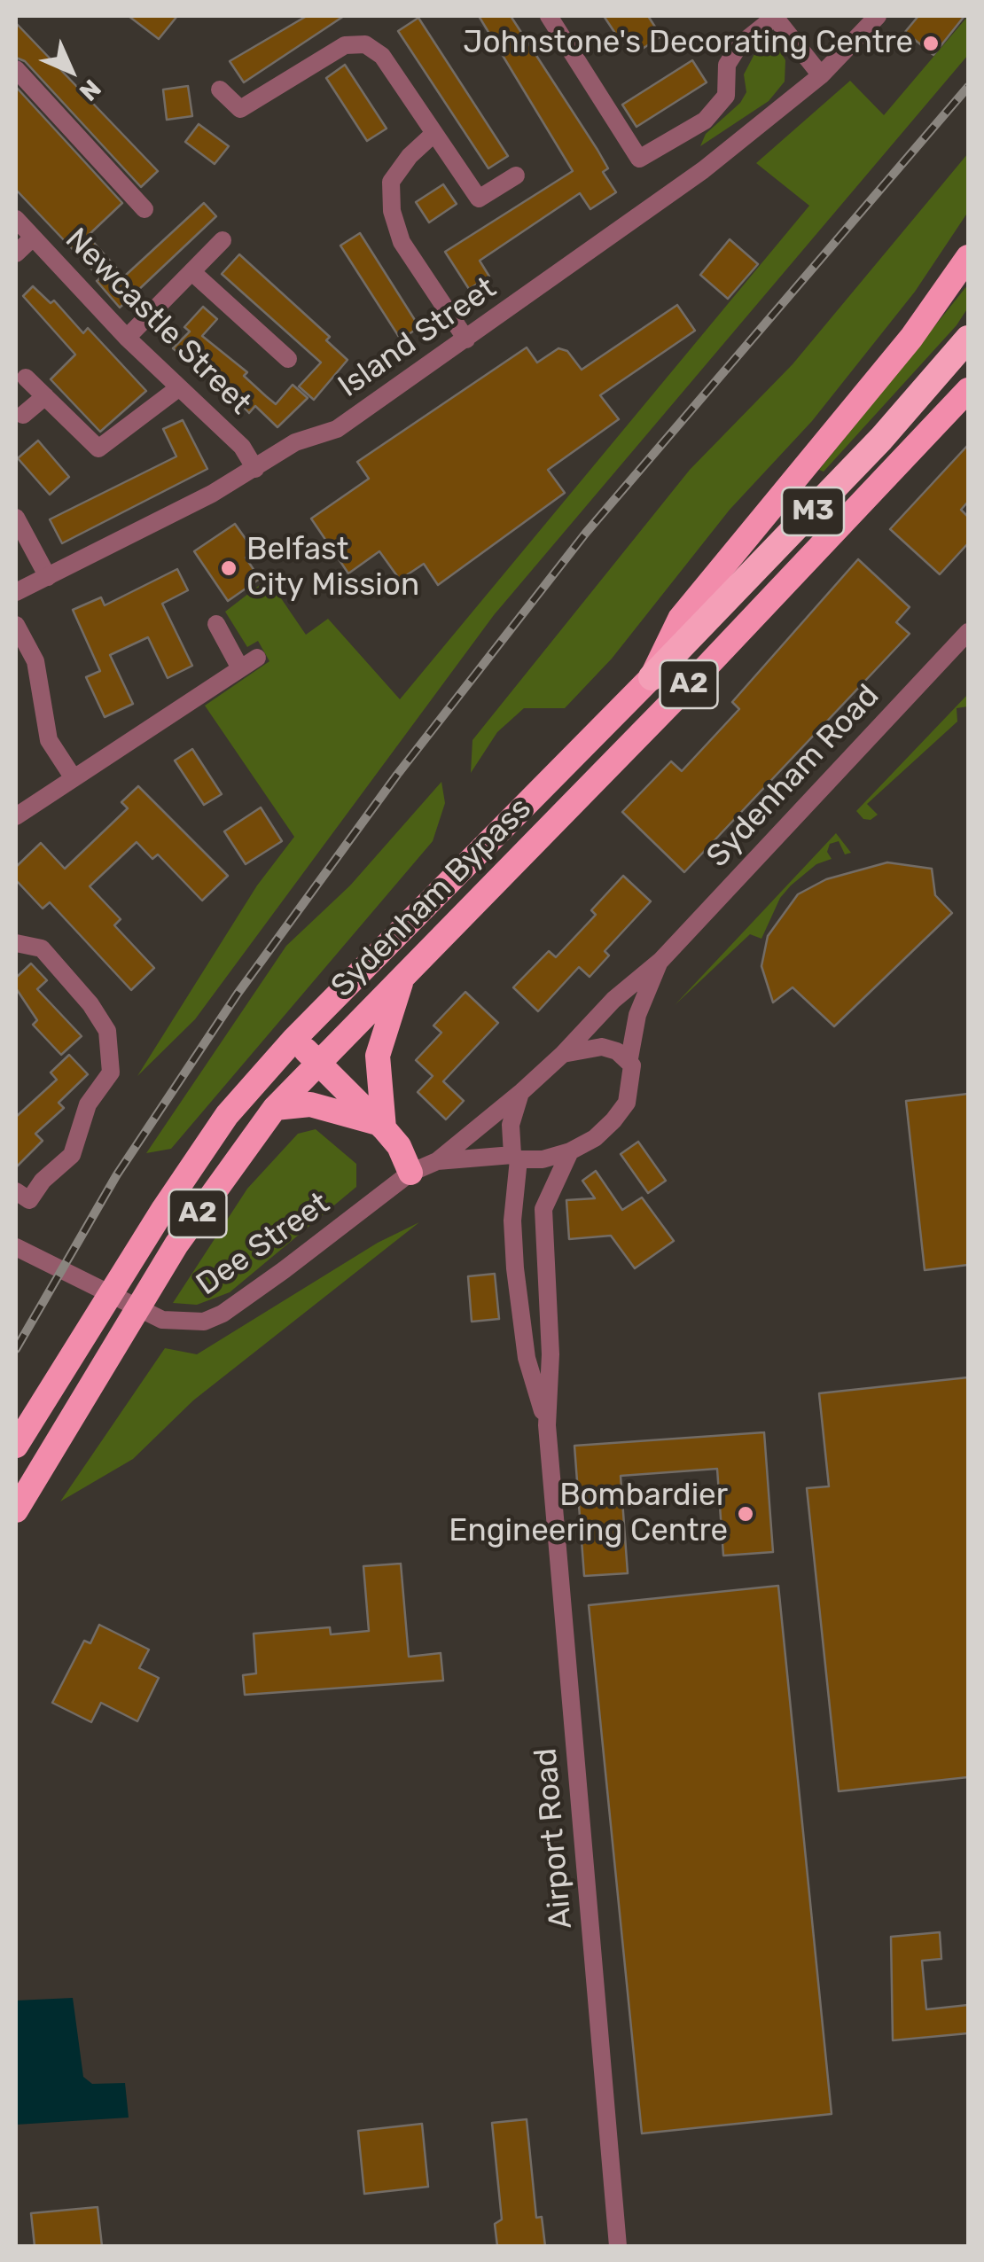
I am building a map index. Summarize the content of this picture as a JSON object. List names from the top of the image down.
{
  "streets": {
    "highway": ["M3", "A2", "Sydenham Bypass"],
    "street": [
      "Newcastle Street",
      "Island Street",
      "Sydenham Road",
      "Dee Street",
      "Airport Road"
    ]
  },
  "crossings": [
    ["Newcastle Street", "Island Street"],
    ["M3", "A2"],
    ["M3", "Sydenham Bypass"],
    ["A2", "Sydenham Bypass"],
    ["Sydenham Road", "Dee Street"],
    ["Sydenham Road", "Airport Road"],
    ["Dee Street", "Airport Road"]
  ],
  "places": ["Johnstone's Decorating Centre", "Belfast City Mission", "Bombardier Engineering Centre"],
  "north": "bottom right"
}
